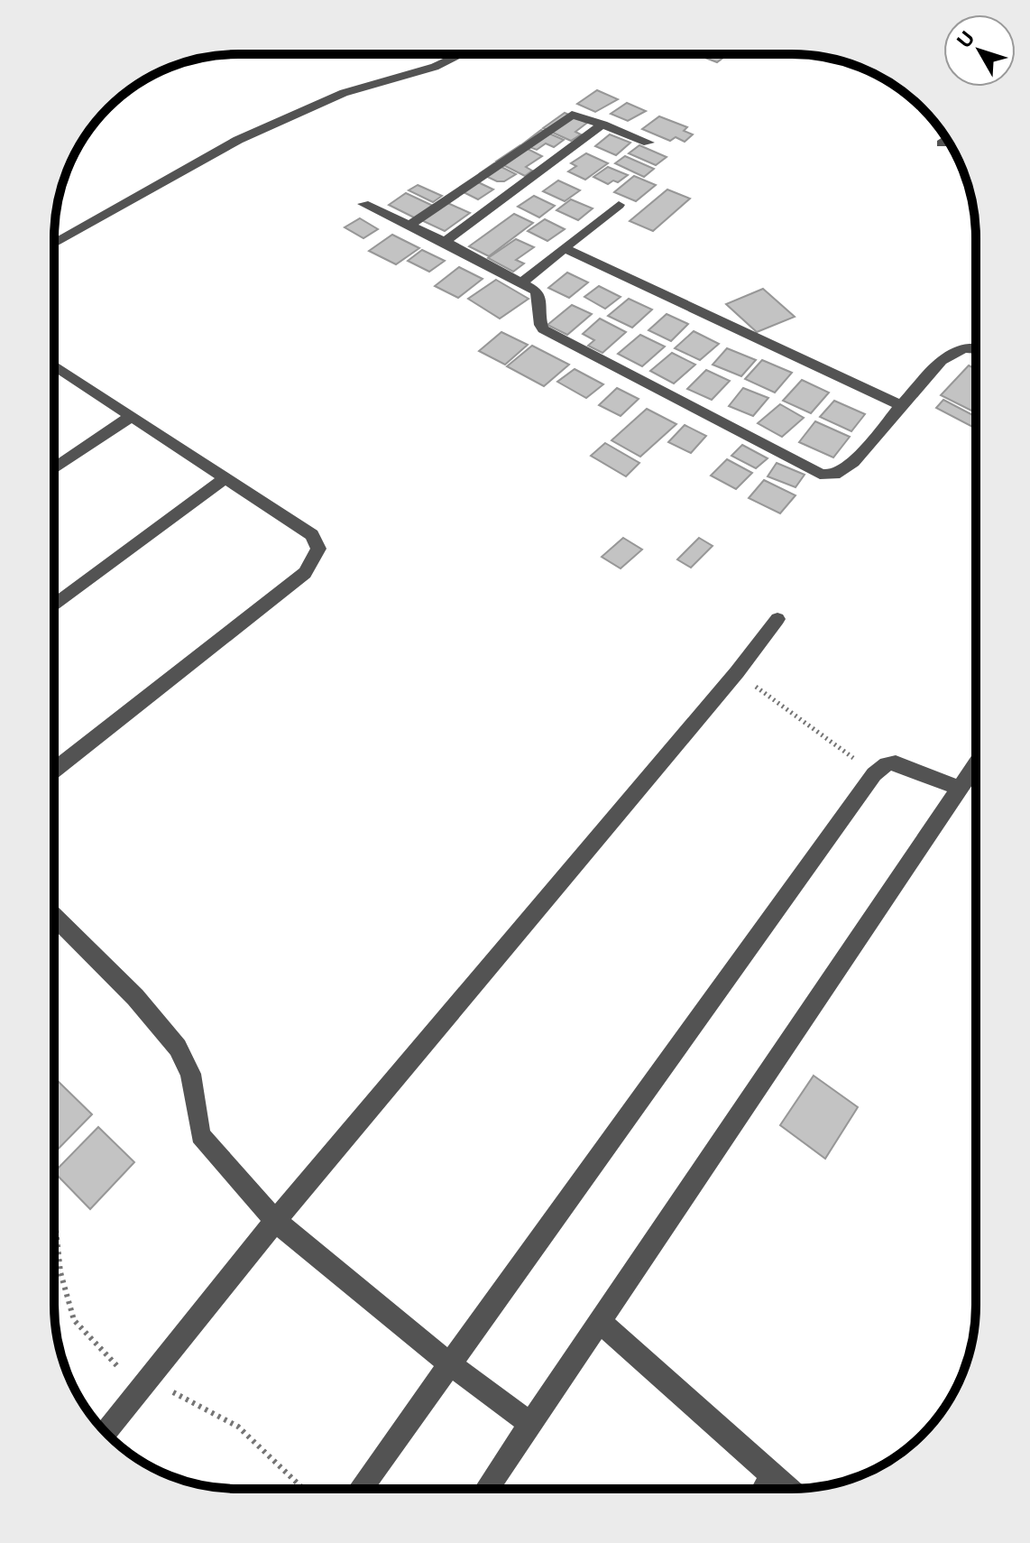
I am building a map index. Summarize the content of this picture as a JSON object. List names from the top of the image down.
{
  "north": "top left"
}
